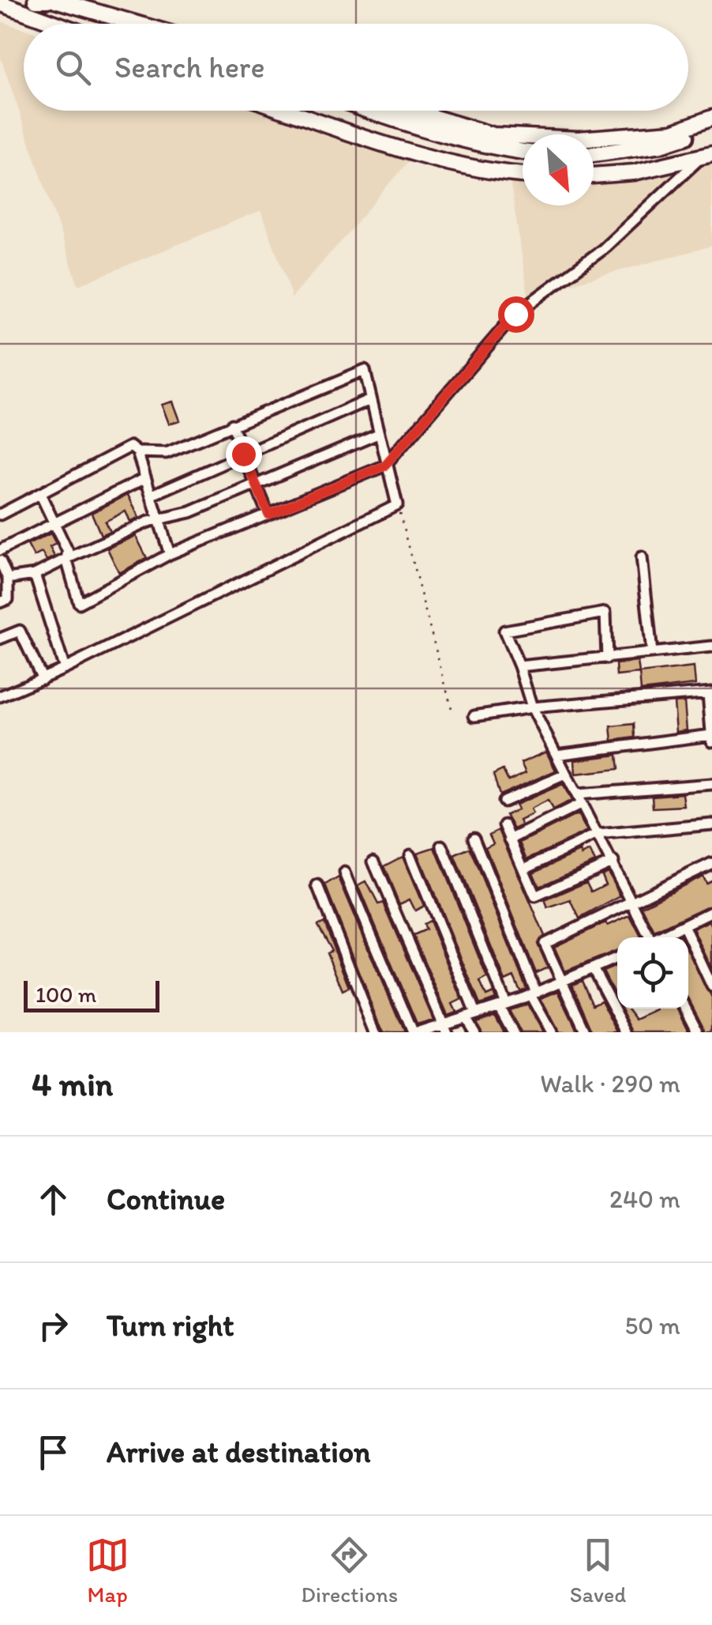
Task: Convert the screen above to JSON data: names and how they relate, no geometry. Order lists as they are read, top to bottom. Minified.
{"scale_bar":"100 m","north":"bottom right","page":{"search":"Search here","scale":"100 m","heading":["4 min","Walk · 290 m"],"list":[["Continue","240 m"],["Turn right","50 m"],"Arrive at destination"],"nav":["Map","Directions","Saved"]}}
